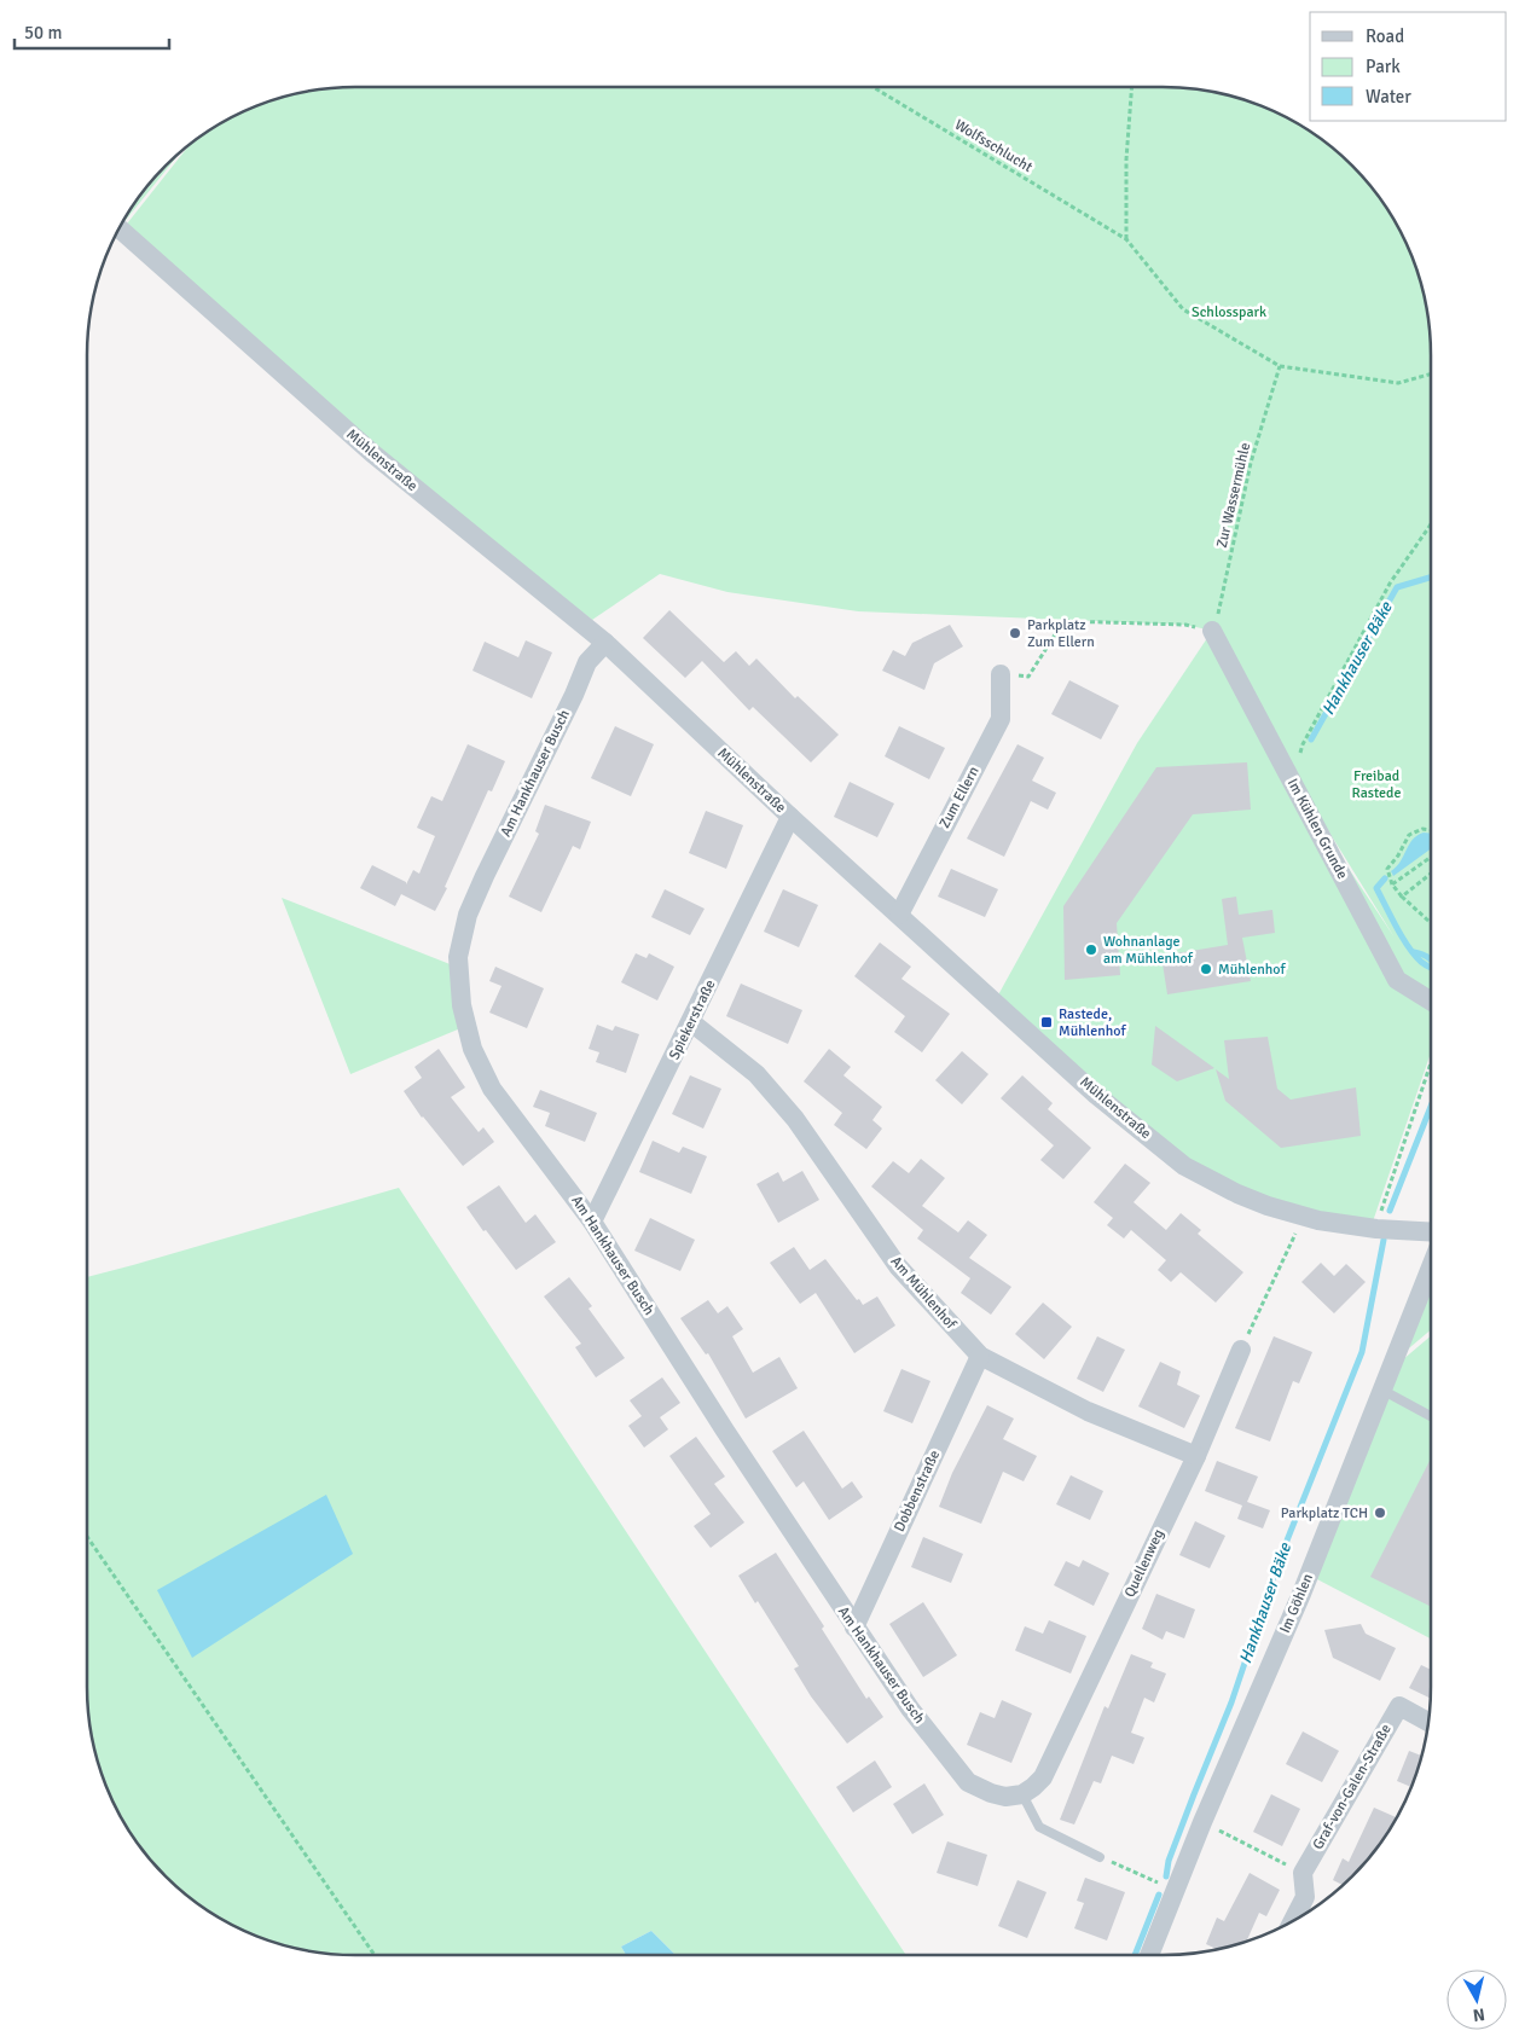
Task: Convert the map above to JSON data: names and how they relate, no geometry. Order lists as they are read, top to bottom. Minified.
{"streets":{"street":["Mühlenstraße","Am Hankhauser Busch","Zum Ellern","Im Kühlen Grunde","Spiekerstraße","Am Mühlenhof","Dobbenstraße","Quellenweg","Im Göhlen","Graf-von-Galen-Straße"],"path":["Wolfsschlucht","Zur Wassermühle"]},"crossings":[["Wolfsschlucht","Zur Wassermühle"],["Mühlenstraße","Am Hankhauser Busch"],["Mühlenstraße","Zum Ellern"],["Mühlenstraße","Spiekerstraße"],["Zur Wassermühle","Im Kühlen Grunde"],["Am Hankhauser Busch","Spiekerstraße"],["Am Hankhauser Busch","Dobbenstraße"],["Am Hankhauser Busch","Quellenweg"],["Spiekerstraße","Am Mühlenhof"],["Am Mühlenhof","Dobbenstraße"],["Am Mühlenhof","Quellenweg"]],"water":["Hankhauser Bäke"],"parks":["Schlosspark","Freibad Rastede"],"places":{"other":["Parkplatz Zum Ellern","Wohnanlage am Mühlenhof","Mühlenhof","Parkplatz TCH"],"transit":["Rastede, Mühlenhof"]},"legend":["Road","Park","Water"],"scale_bar":"50 m","north":"bottom"}
